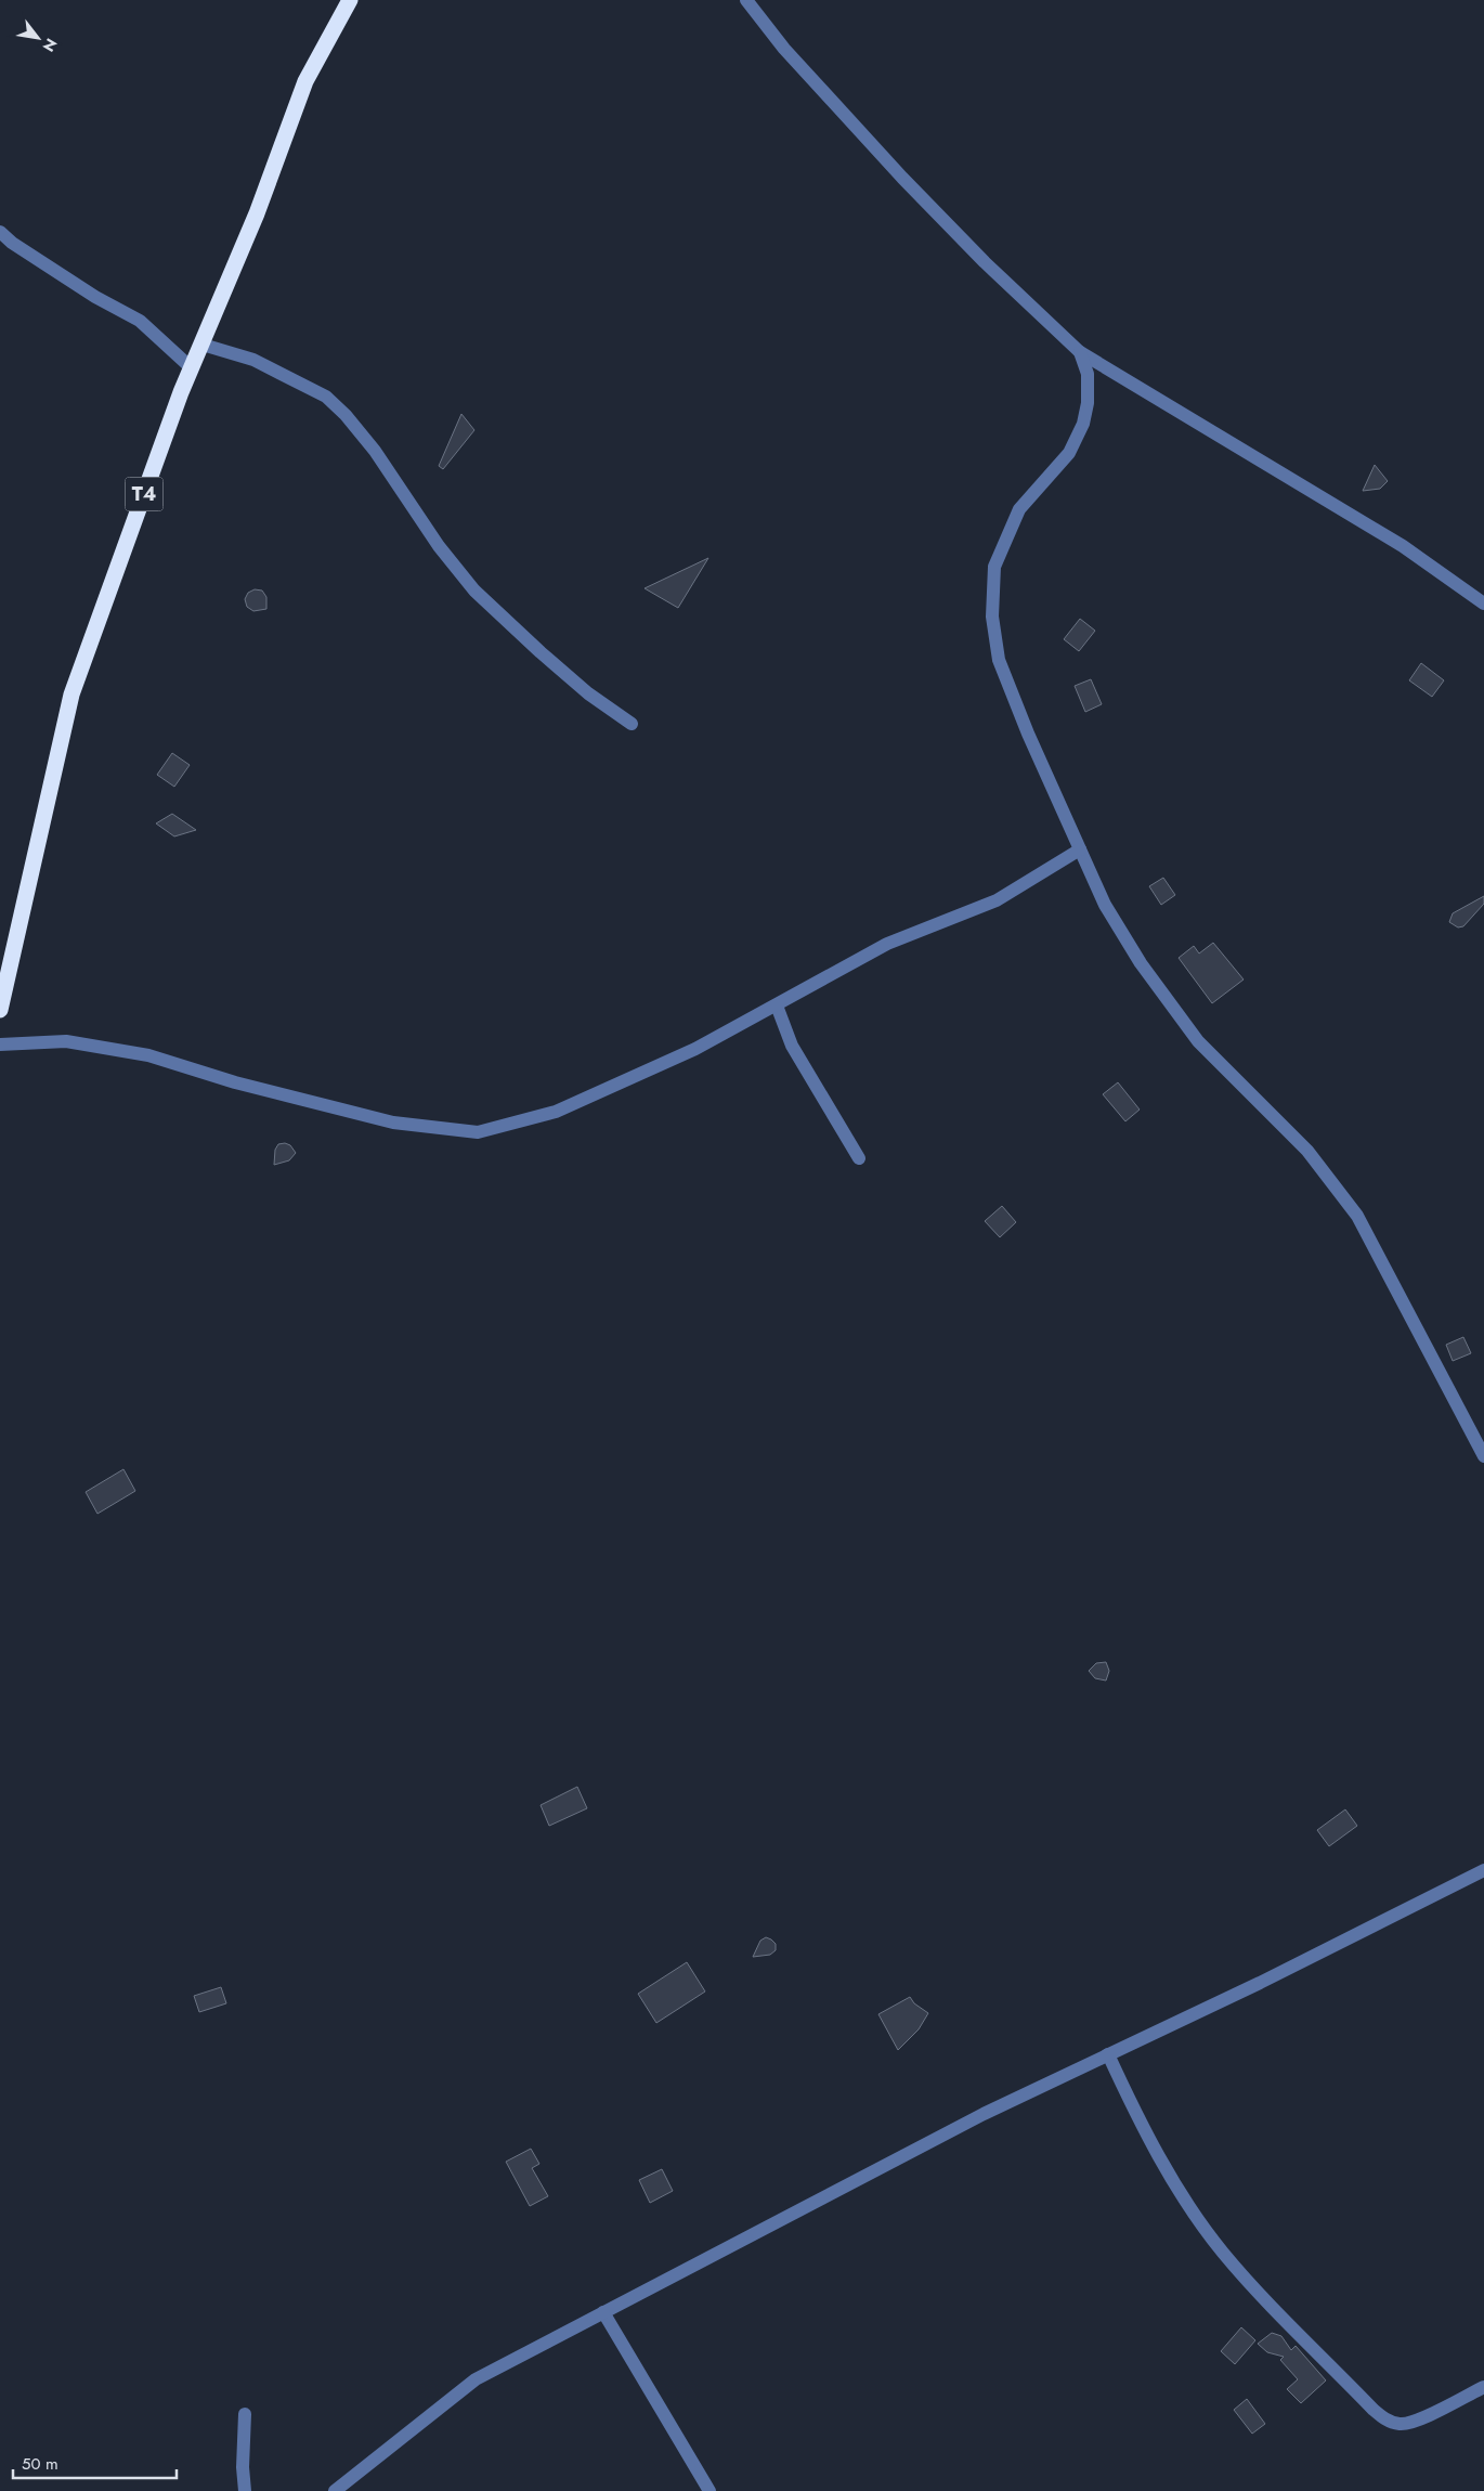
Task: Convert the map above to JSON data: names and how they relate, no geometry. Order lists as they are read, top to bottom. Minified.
{"streets":{"highway":["T4"]},"scale_bar":"50 m","north":"bottom right"}
